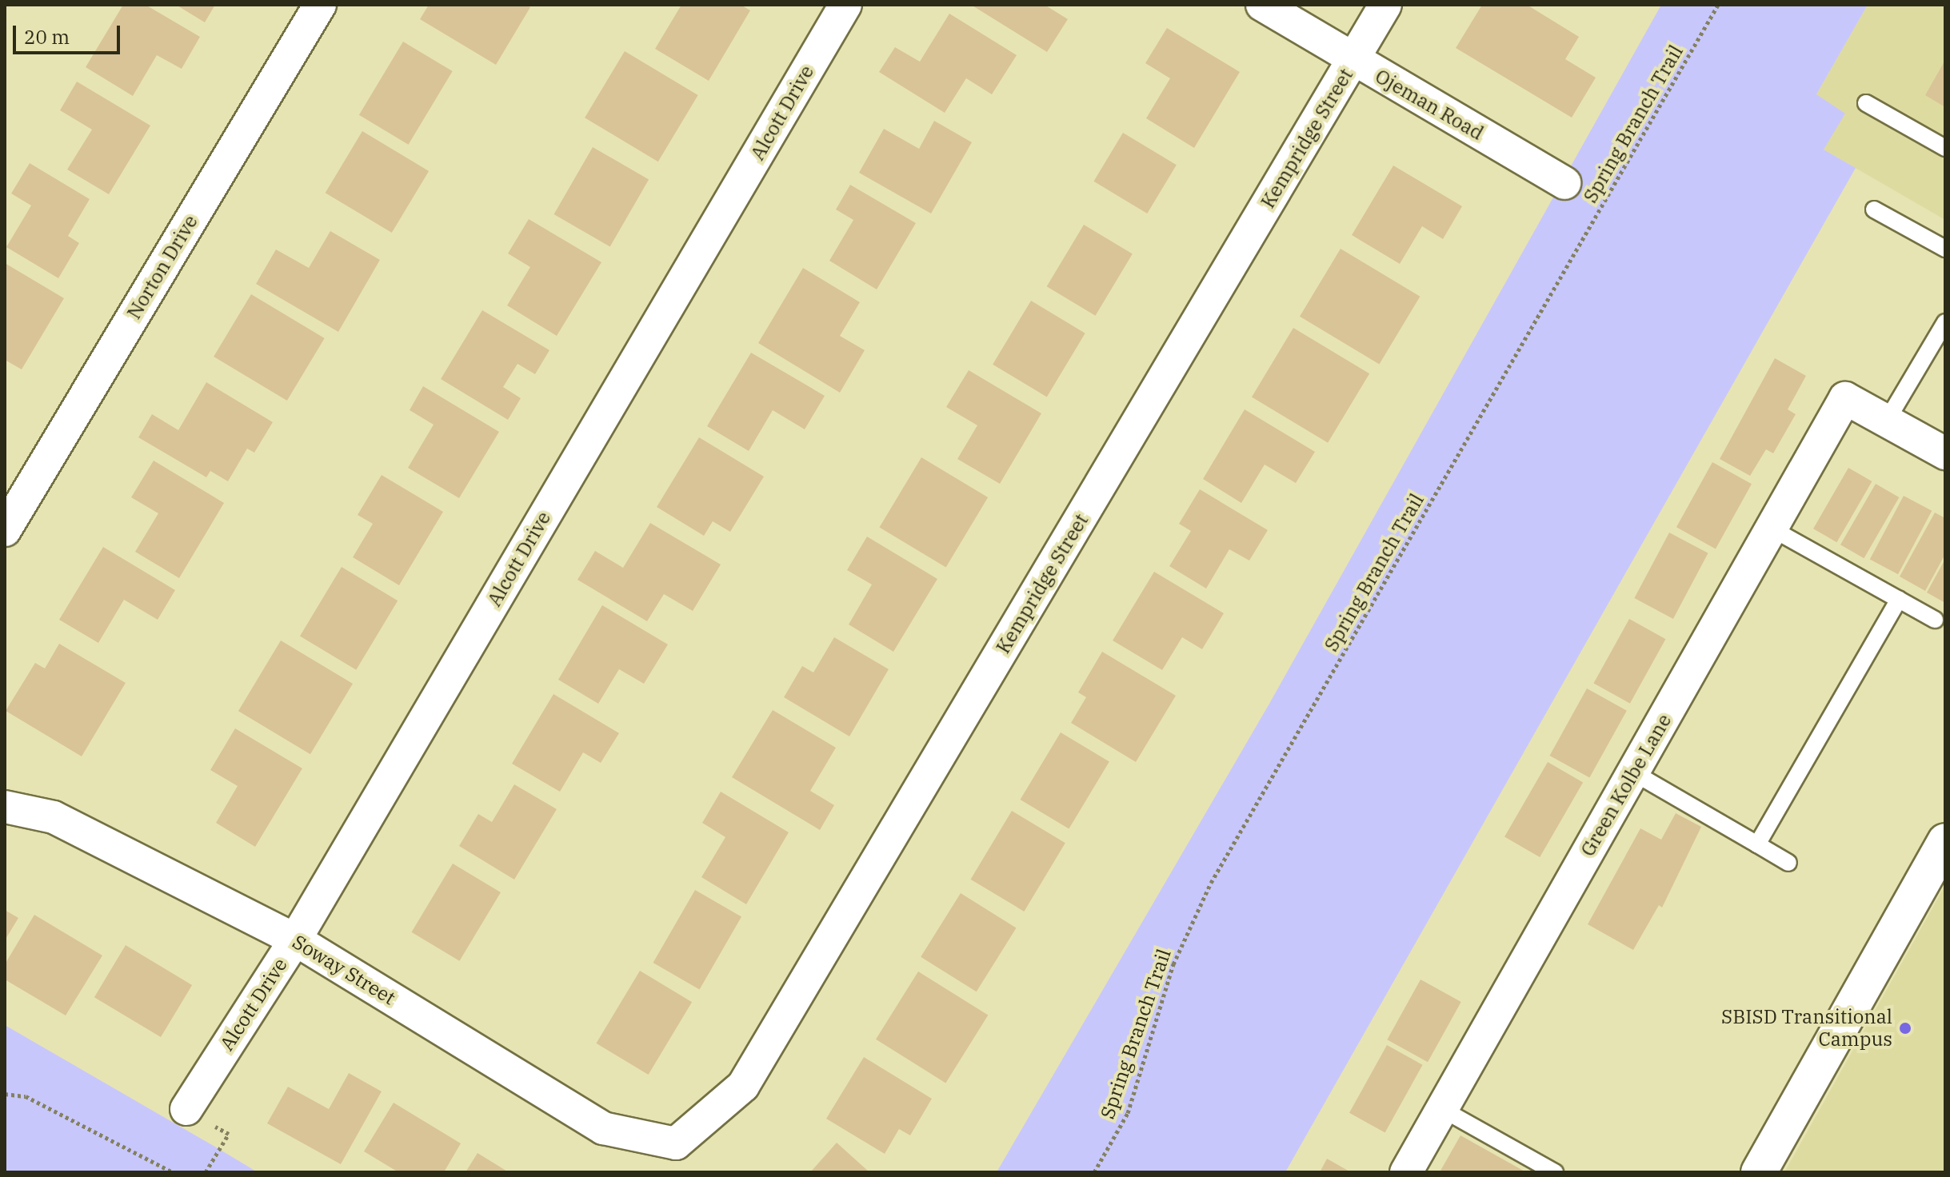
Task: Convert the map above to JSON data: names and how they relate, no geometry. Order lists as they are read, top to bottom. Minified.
{"streets":{"street":["Ojeman Road","Alcott Drive","Kempridge Street","Norton Drive","Green Kolbe Lane","Soway Street"],"path":["Spring Branch Trail"]},"crossings":[["Ojeman Road","Kempridge Street"],["Alcott Drive","Soway Street"],["Kempridge Street","Soway Street"]],"places":["SBISD Transitional Campus"],"scale_bar":"20 m"}
